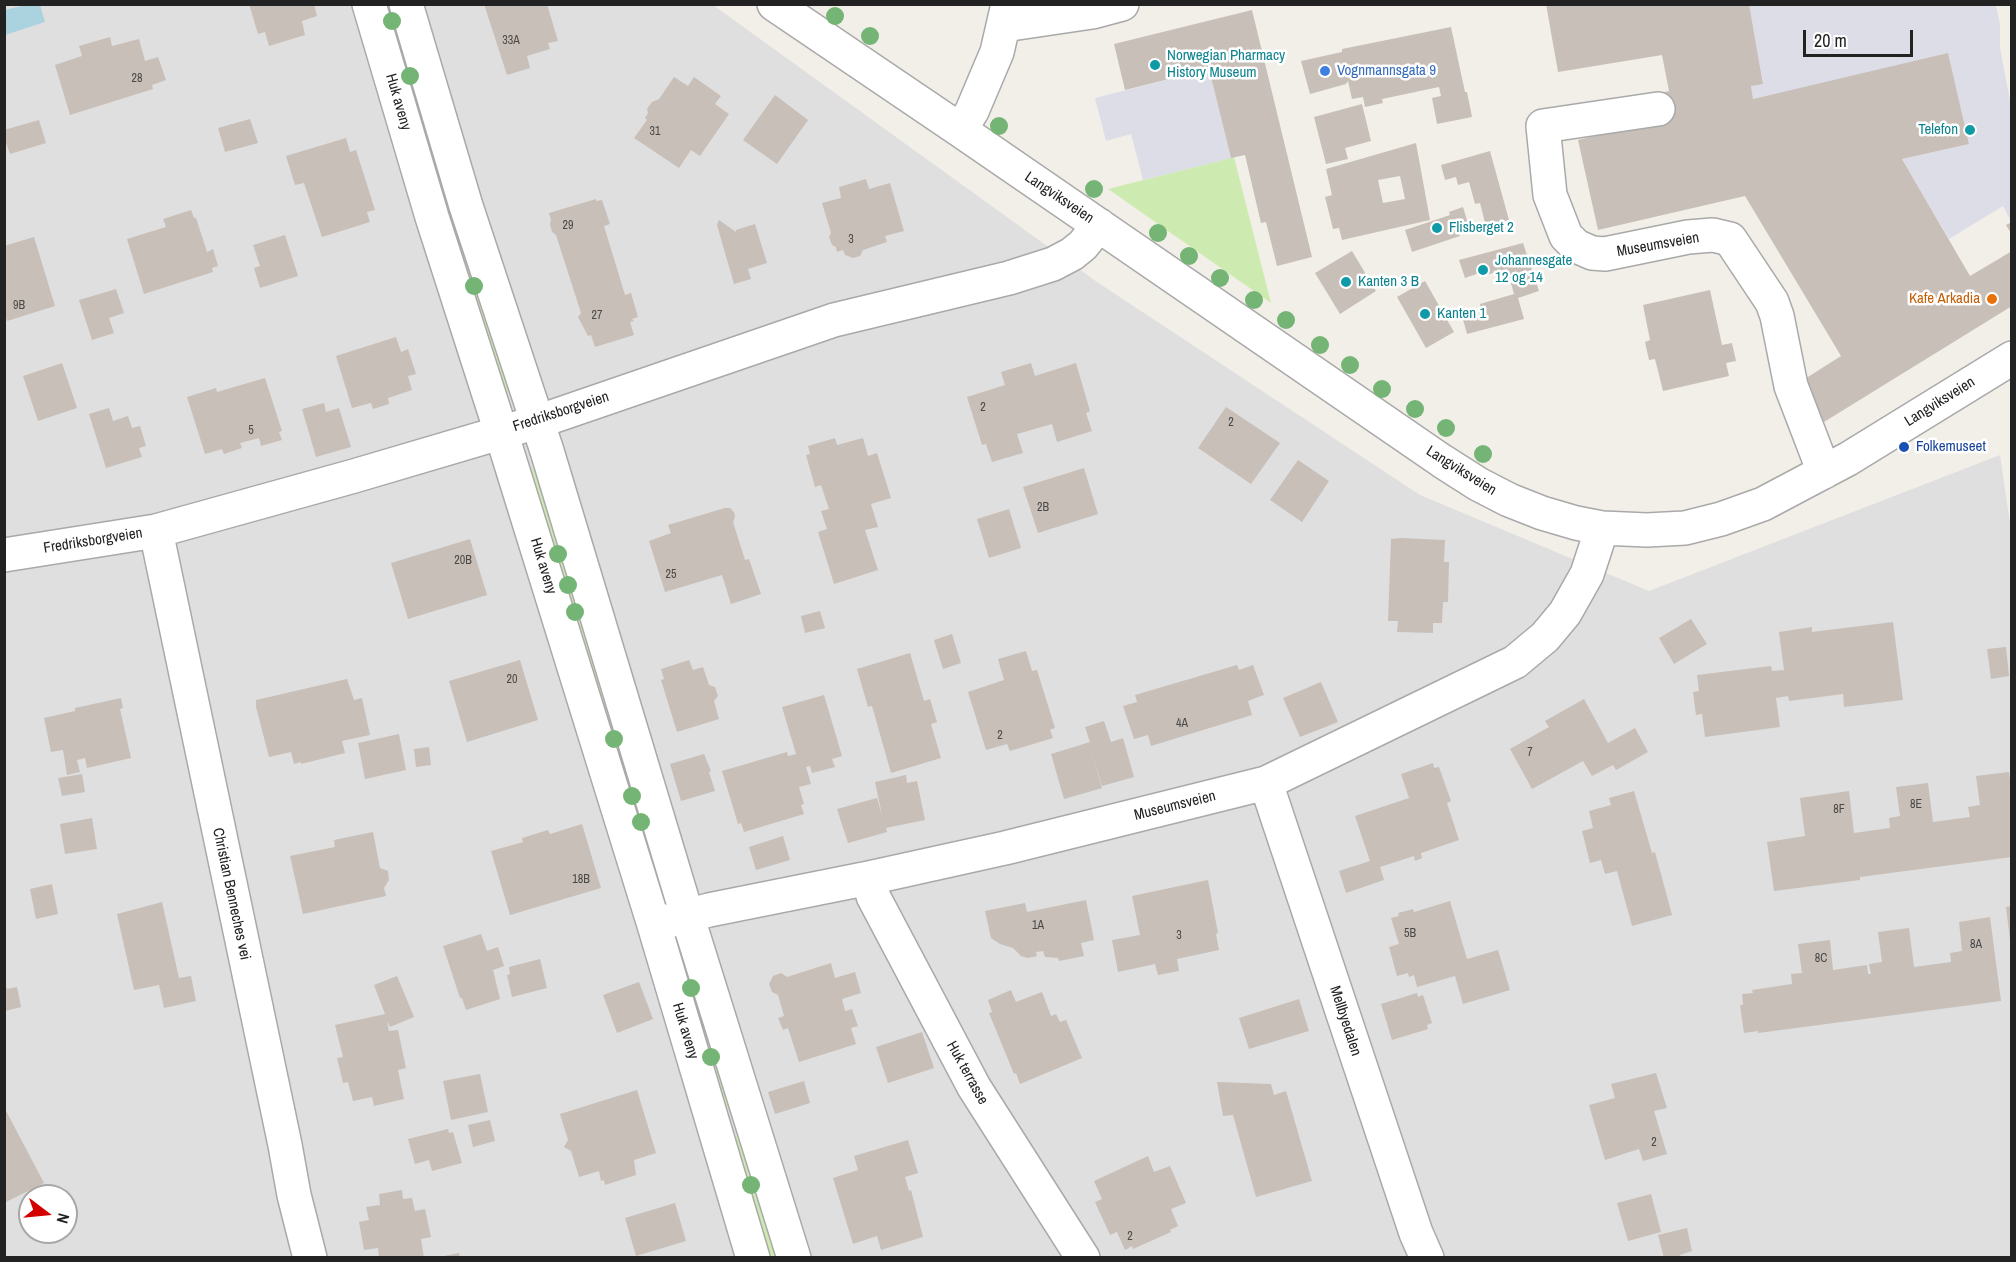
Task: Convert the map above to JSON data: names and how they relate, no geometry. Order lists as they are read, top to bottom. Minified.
{"streets":{"street":["Huk aveny","Langviksveien","Museumsveien","Fredriksborgveien","Christian Benneches vei","Mellbyedalen","Huk terrasse"]},"crossings":[["Huk aveny","Museumsveien"],["Huk aveny","Fredriksborgveien"],["Langviksveien","Museumsveien"],["Langviksveien","Fredriksborgveien"],["Museumsveien","Mellbyedalen"],["Museumsveien","Huk terrasse"],["Fredriksborgveien","Christian Benneches vei"]],"places":["Norwegian Pharmacy History Museum","Vognmannsgata 9","Telefon","Flisberget 2","Johannesgate 12 og 14","Kanten 3 B","Kafe Arkadia","Kanten 1","Folkemuseet"],"house_numbers":["33A","28","31","29","3","9B","27","2","2","5","2B","20B","25","20","4A","2","7","8E","8F","18B","1A","5B","3","8A","8C","2","2"],"scale_bar":"20 m","north":"right"}
